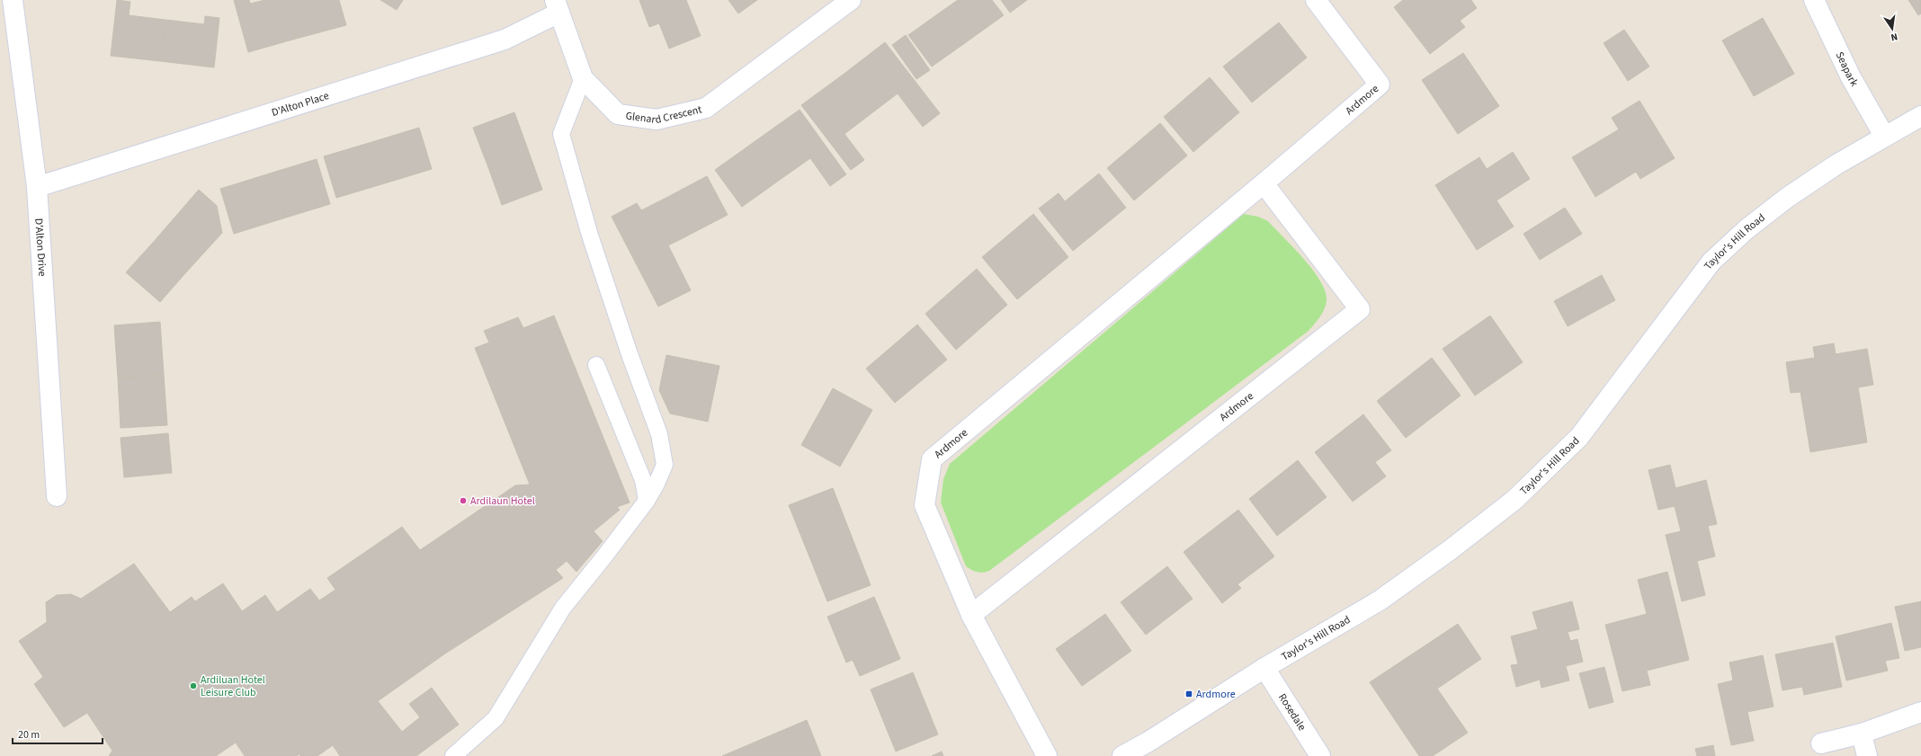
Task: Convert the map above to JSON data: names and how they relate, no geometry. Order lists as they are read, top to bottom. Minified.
{"streets":{"street":["Seapark","Ardmore","D'Alton Place","Glenard Crescent","Taylor's Hill Road","D'Alton Drive","Rosedale"]},"crossings":[["Seapark","Taylor's Hill Road"],["D'Alton Place","Glenard Crescent"],["D'Alton Place","D'Alton Drive"],["Taylor's Hill Road","Rosedale"]],"places":{"other":["Ardilaun Hotel","Ardiluan Hotel Leisure Club"],"transit":["Ardmore"]},"scale_bar":"20 m","north":"bottom"}
